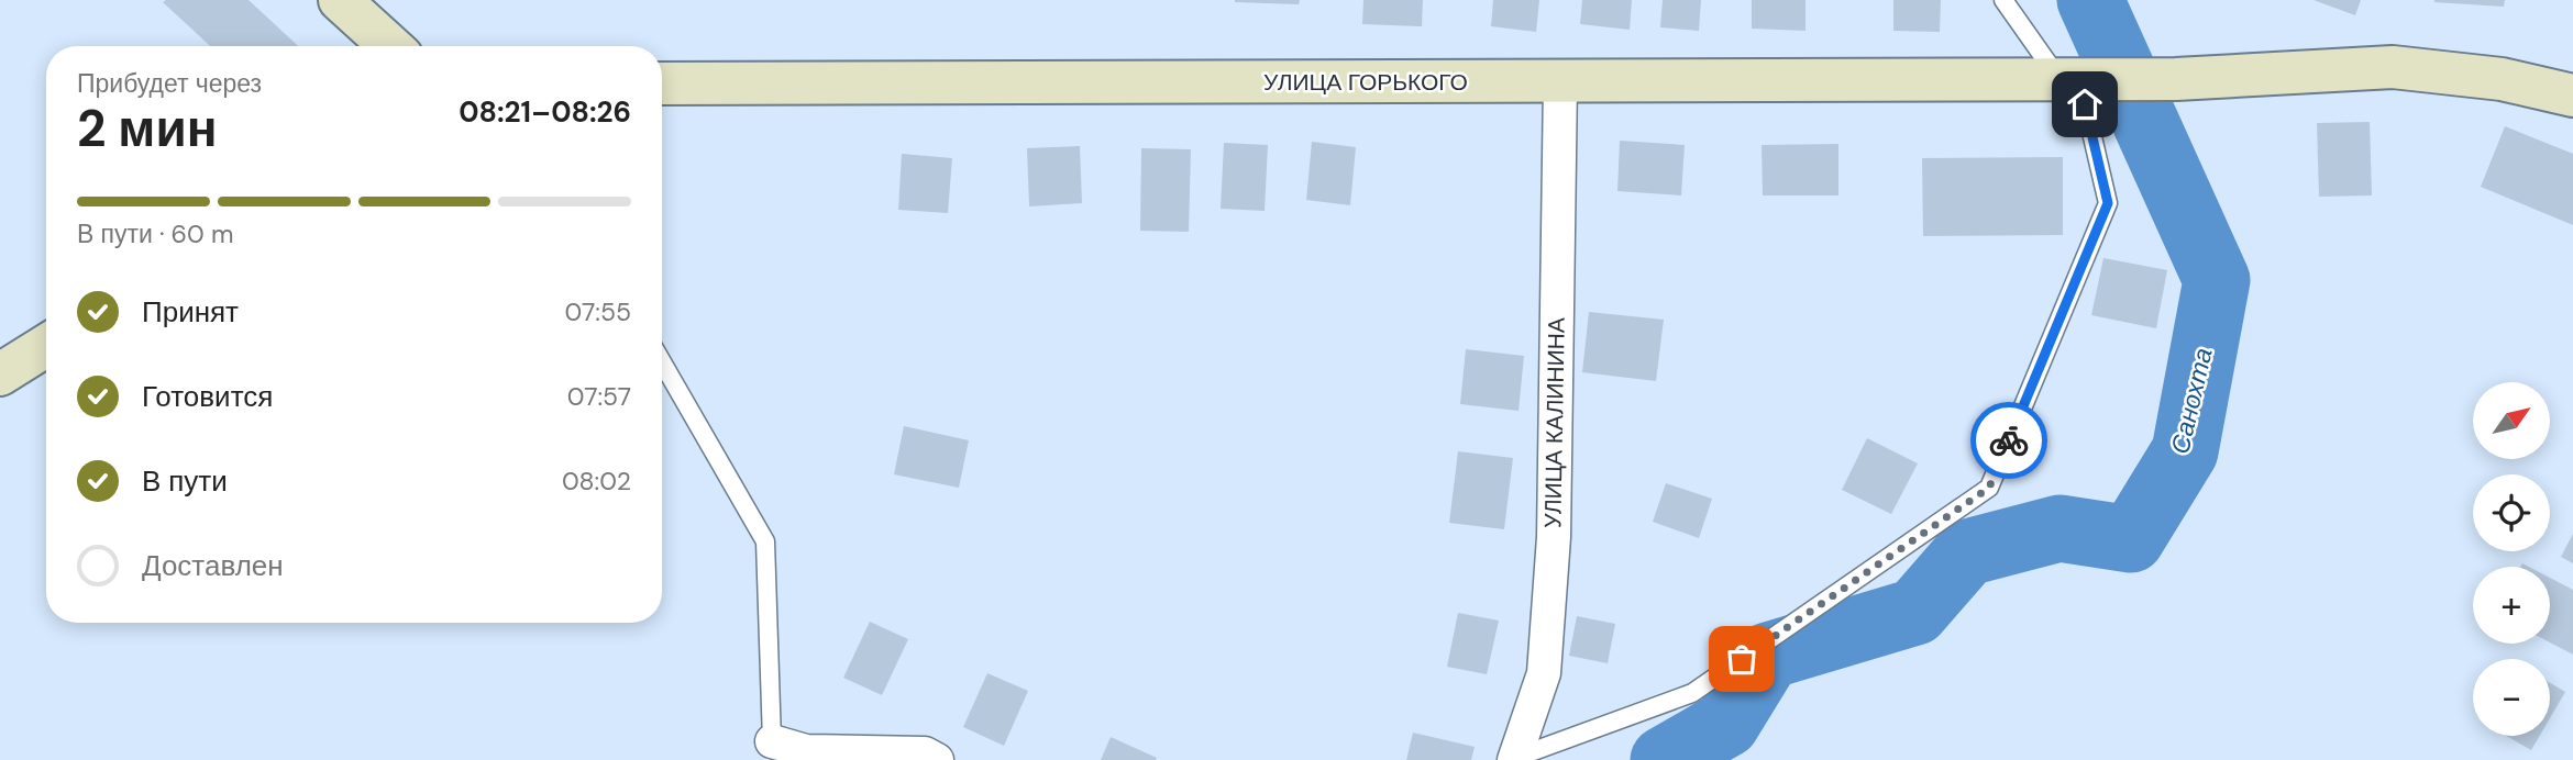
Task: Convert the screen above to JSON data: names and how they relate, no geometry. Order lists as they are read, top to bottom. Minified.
{"streets":{"street":["УЛИЦА ГОРЬКОГО","УЛИЦА КАЛИНИНА"]},"crossings":[["УЛИЦА ГОРЬКОГО","УЛИЦА КАЛИНИНА"]],"water":["Санохта"],"north":"top right","page":{"heading":["2 мин","Прибудет через","08:21–08:26"],"bar":"В пути · 60 m","list":[["Принят","07:55"],["Готовится","07:57"],["В пути","08:02"],"Доставлен"],"map_buttons":["+","−"]}}
